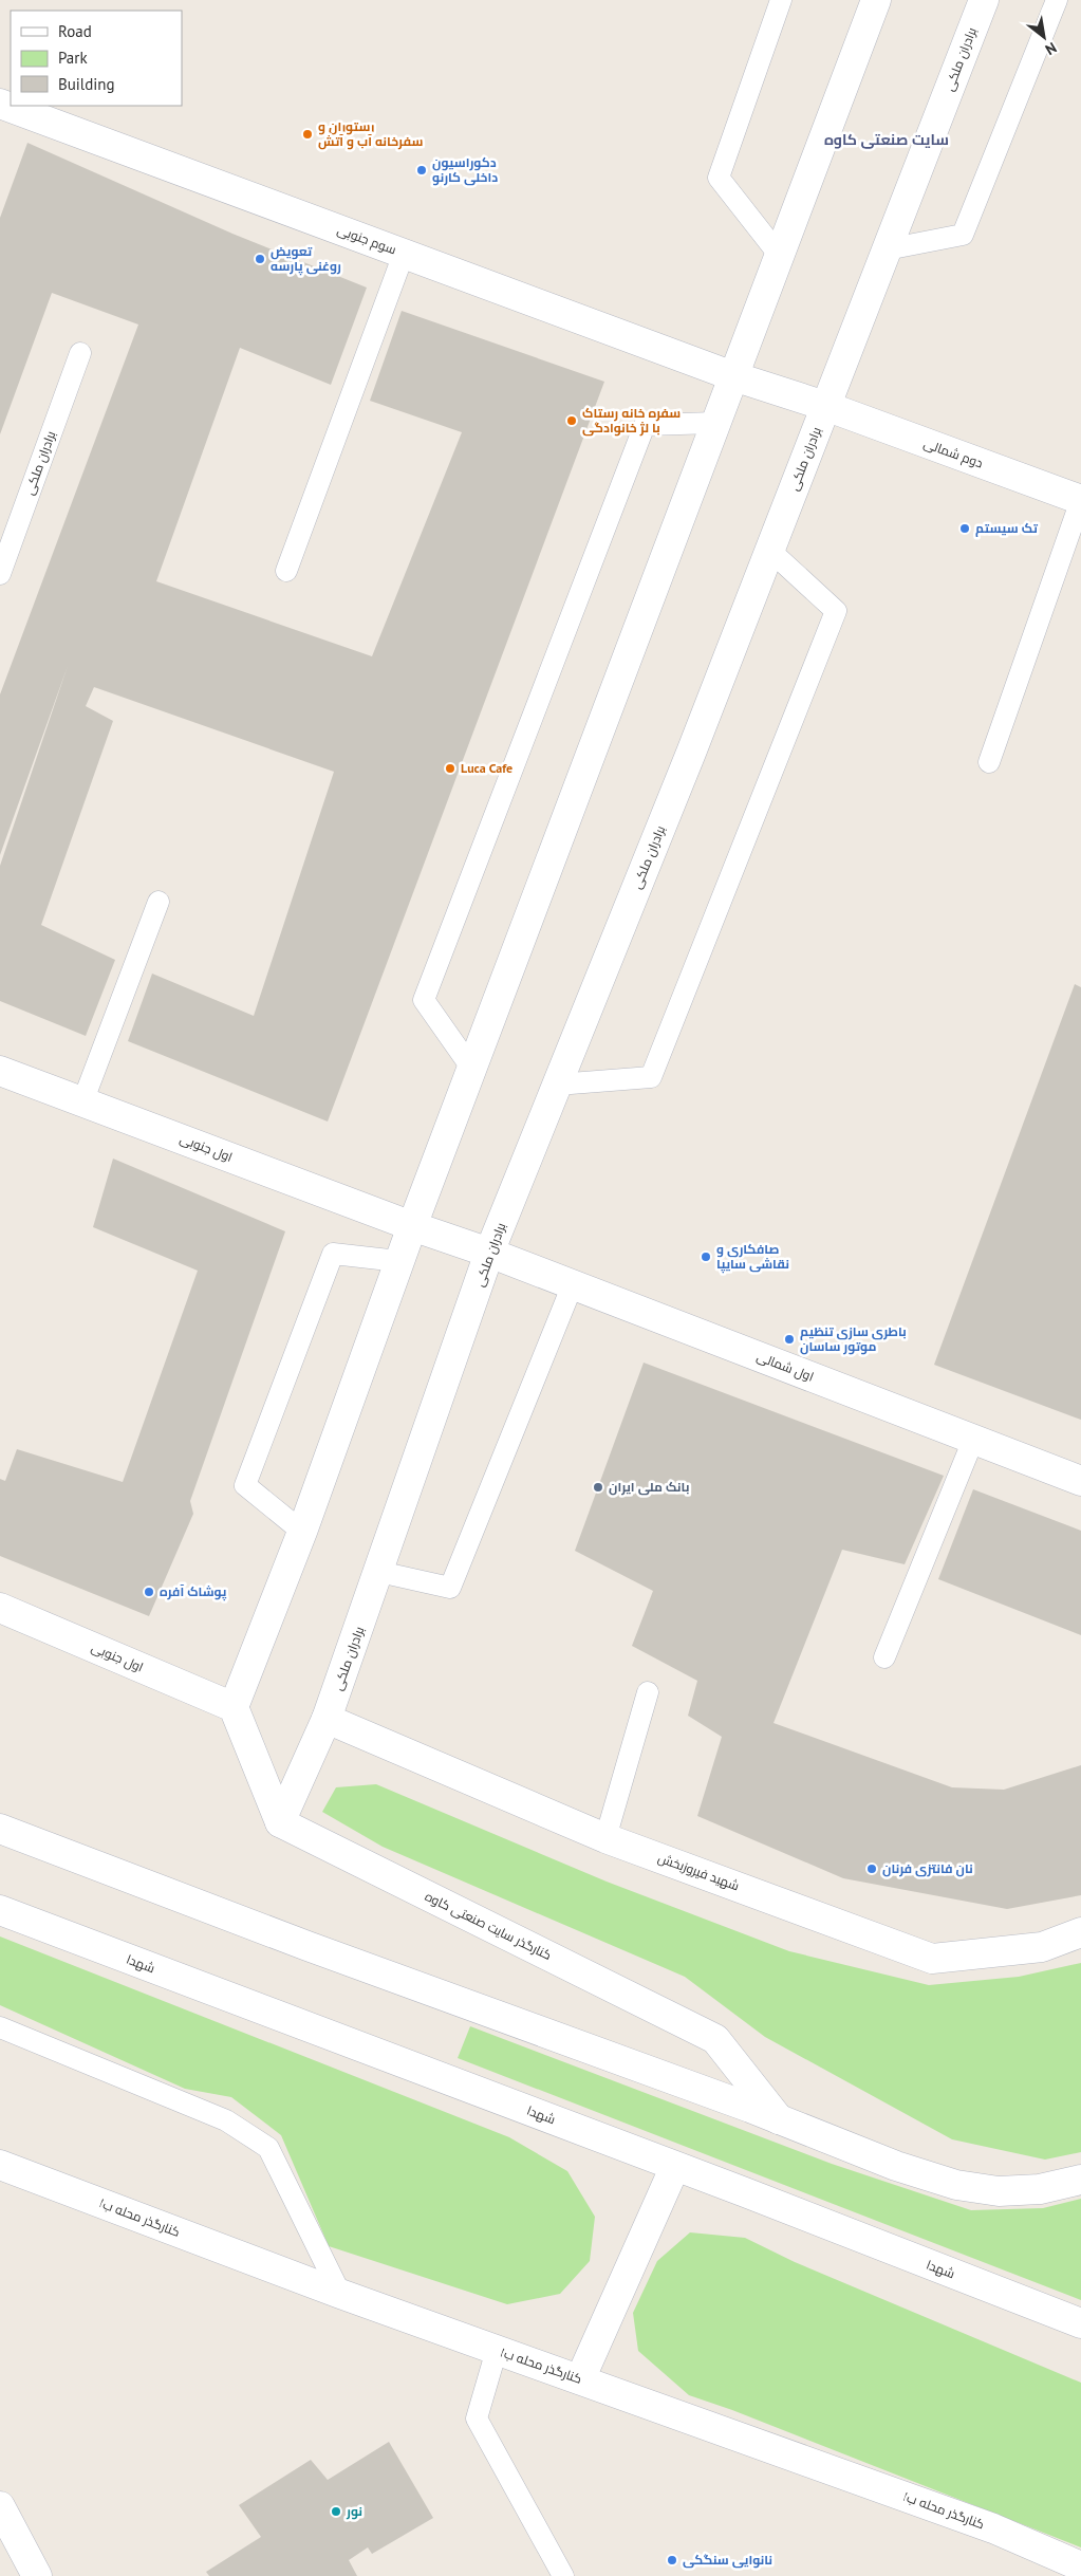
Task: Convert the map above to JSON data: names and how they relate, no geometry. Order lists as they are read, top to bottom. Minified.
{"streets":{"main road":["برادران ملکی","سوم جنوبی","دوم شمالی","اول جنوبی","اول شمالی","شهید فیروزبخش","کنارگذر سایت صنعتی کاوه","شهدا","کنارگذر محله ب۱"]},"crossings":[["برادران ملکی","سوم جنوبی"],["برادران ملکی","دوم شمالی"],["برادران ملکی","اول جنوبی"],["برادران ملکی","اول شمالی"],["برادران ملکی","شهید فیروزبخش"],["برادران ملکی","کنارگذر سایت صنعتی کاوه"],["سوم جنوبی","دوم شمالی"],["اول جنوبی","اول شمالی"]],"districts":["سایت صنعتی کاوه"],"places":["رستوران و سفرخانه آب و آتش","دکوراسیون داخلی کارنو","تعویض روغنی پارسه","سفره خانه رستاک با لژ خانوادگی","تک سیستم","Luca Cafe","صافکاری و نقاشی سایپا","باطری سازی تنظیم موتور ساسان","بانک ملی ایران","پوشاک آفره","نان فانتزی فرنان","نور","نانوایی سنگکی"],"legend":["Road","Park","Building"],"north":"bottom right"}
